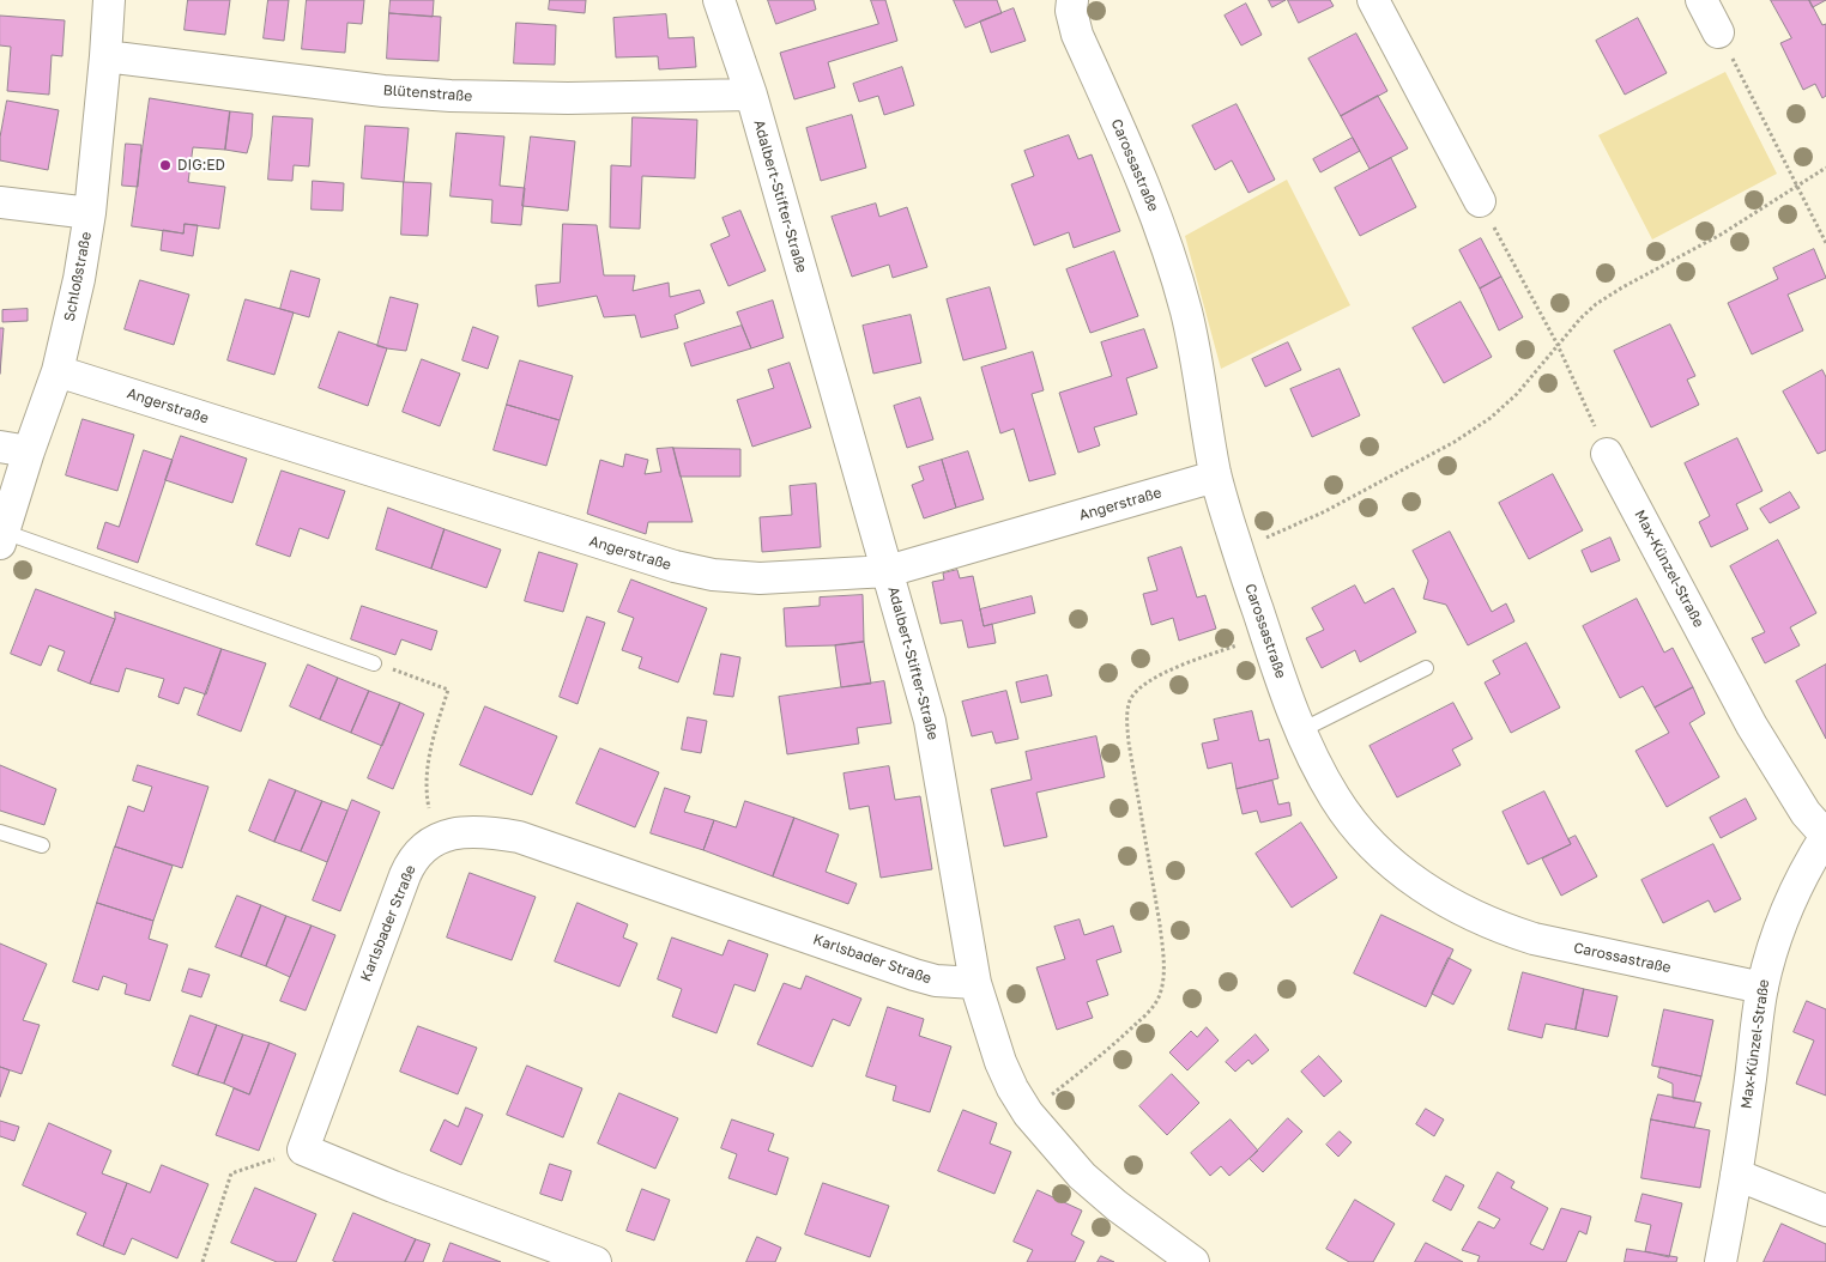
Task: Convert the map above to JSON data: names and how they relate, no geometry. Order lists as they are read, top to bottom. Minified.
{"streets":{"street":["Blütenstraße","Carossastraße","Adalbert-Stifter-Straße","Schloßstraße","Angerstraße","Max-Künzel-Straße","Karlsbader Straße"]},"crossings":[["Blütenstraße","Adalbert-Stifter-Straße"],["Blütenstraße","Schloßstraße"],["Carossastraße","Angerstraße"],["Carossastraße","Max-Künzel-Straße"],["Adalbert-Stifter-Straße","Angerstraße"],["Adalbert-Stifter-Straße","Karlsbader Straße"],["Schloßstraße","Angerstraße"]],"places":["DIG:ED"]}
